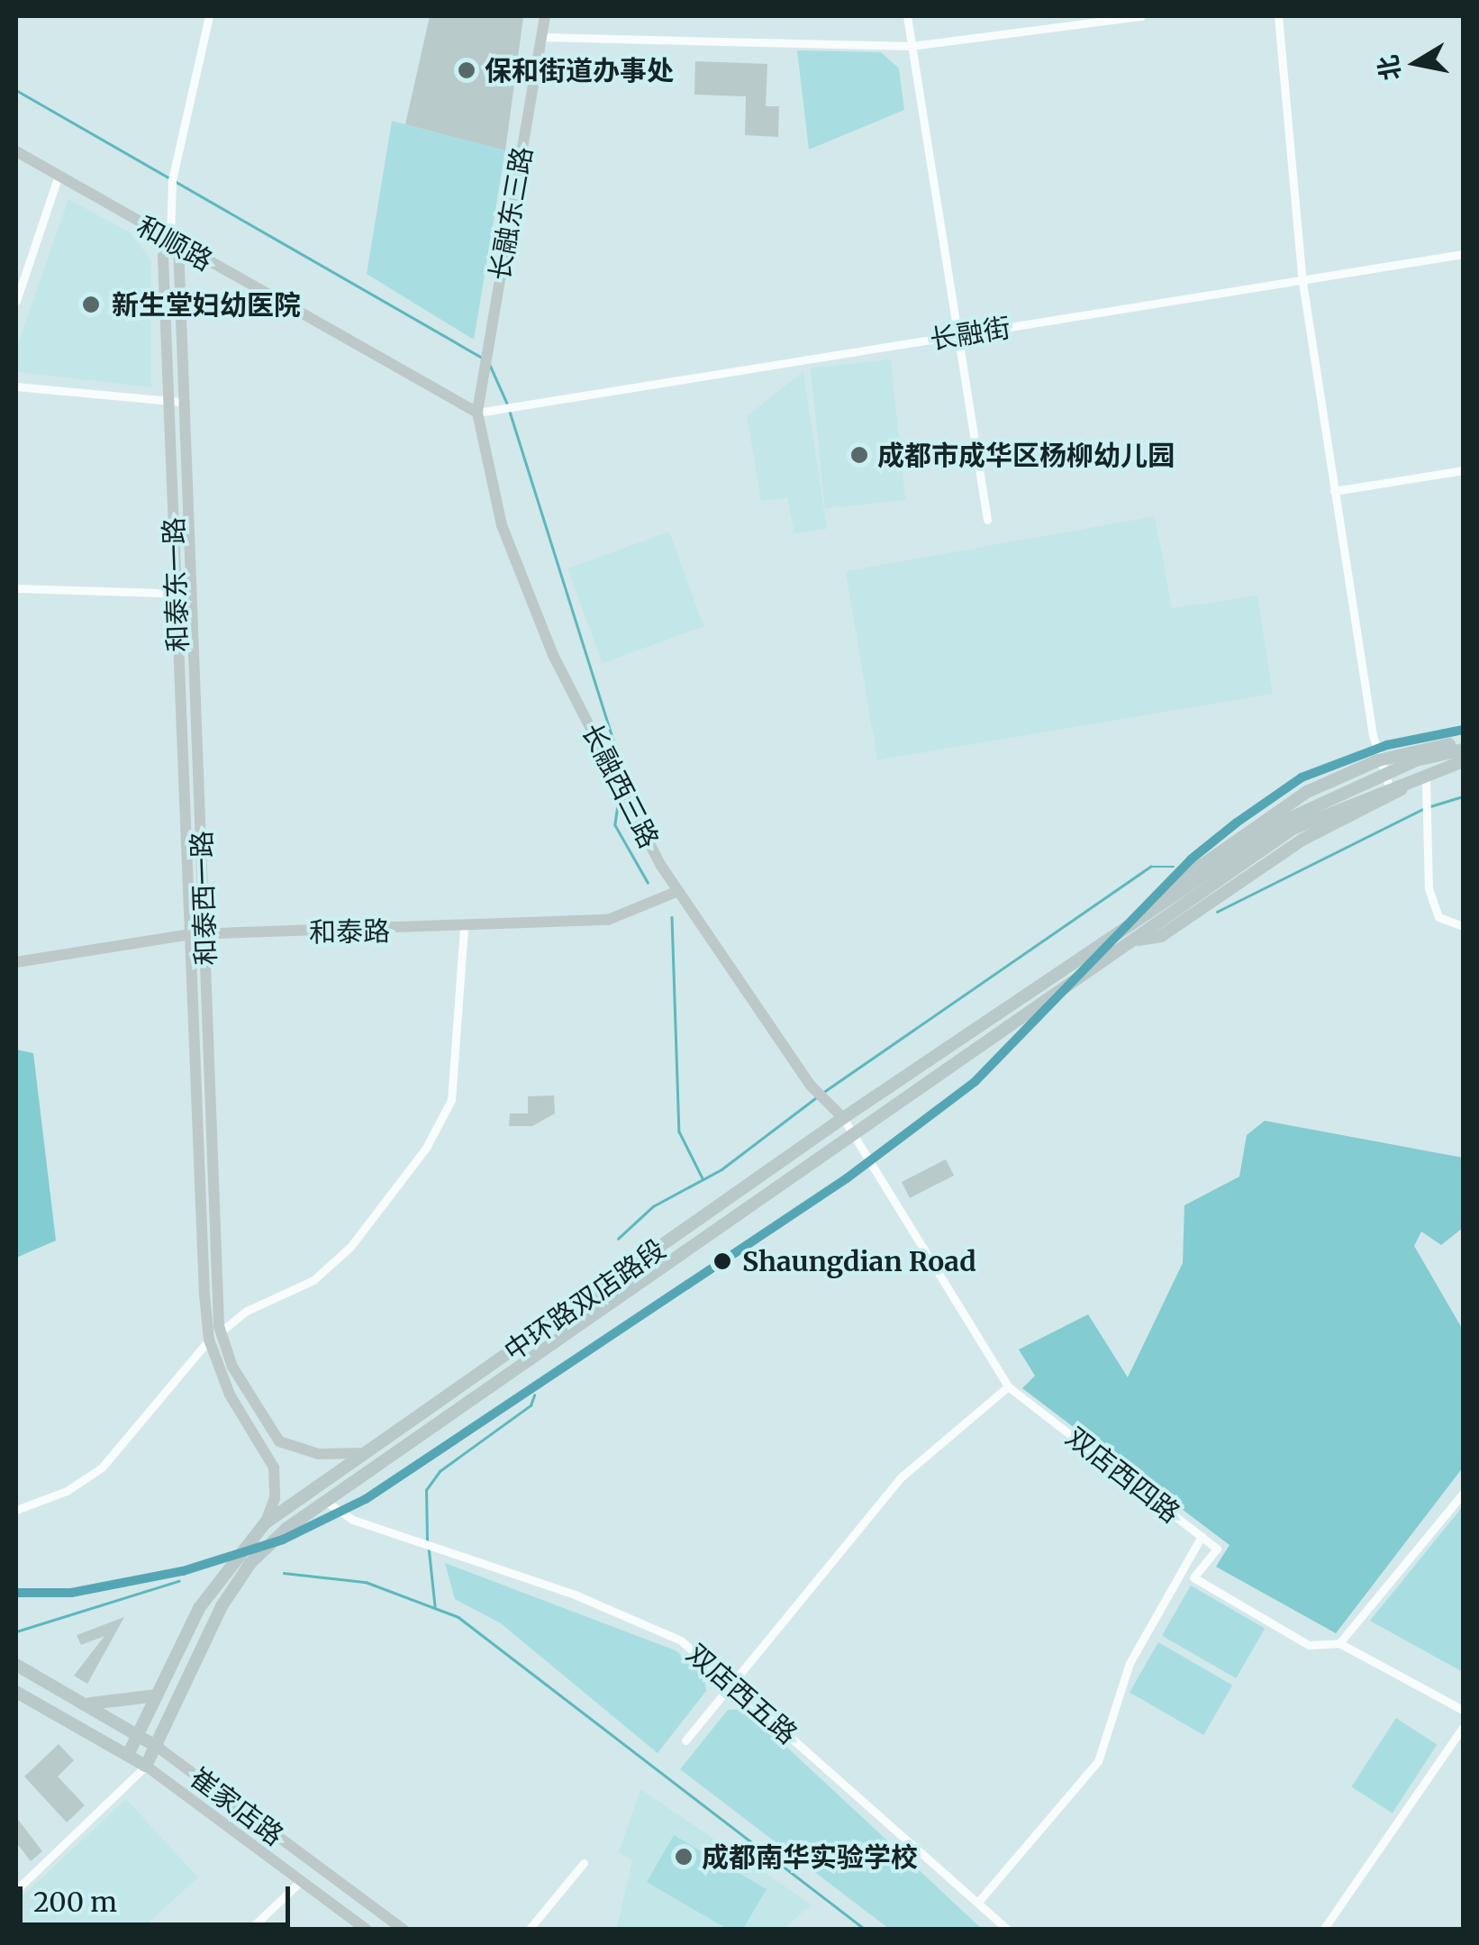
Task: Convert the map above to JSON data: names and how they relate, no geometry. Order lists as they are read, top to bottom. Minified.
{"streets":{"main road":["中环路双店路段"],"street":["长融东三路","和顺路","长融街","和泰东一路","长融西三路","和泰西一路","和泰路","双店西四路","双店西五路","崔家店路"]},"crossings":[["长融东三路","和顺路"],["长融东三路","长融街"],["长融东三路","长融西三路"],["和顺路","长融街"],["和顺路","和泰东一路"],["和顺路","长融西三路"],["和顺路","和泰西一路"],["长融街","长融西三路"],["和泰东一路","和泰西一路"],["和泰东一路","和泰路"],["长融西三路","和泰路"],["长融西三路","中环路双店路段"],["长融西三路","双店西四路"],["和泰西一路","和泰路"],["和泰西一路","中环路双店路段"],["中环路双店路段","双店西四路"],["中环路双店路段","双店西五路"],["中环路双店路段","崔家店路"]],"places":["保和街道办事处","新生堂妇幼医院","成都市成华区杨柳幼儿园","Shaungdian Road","成都南华实验学校"],"scale_bar":"200 m","north":"left"}
